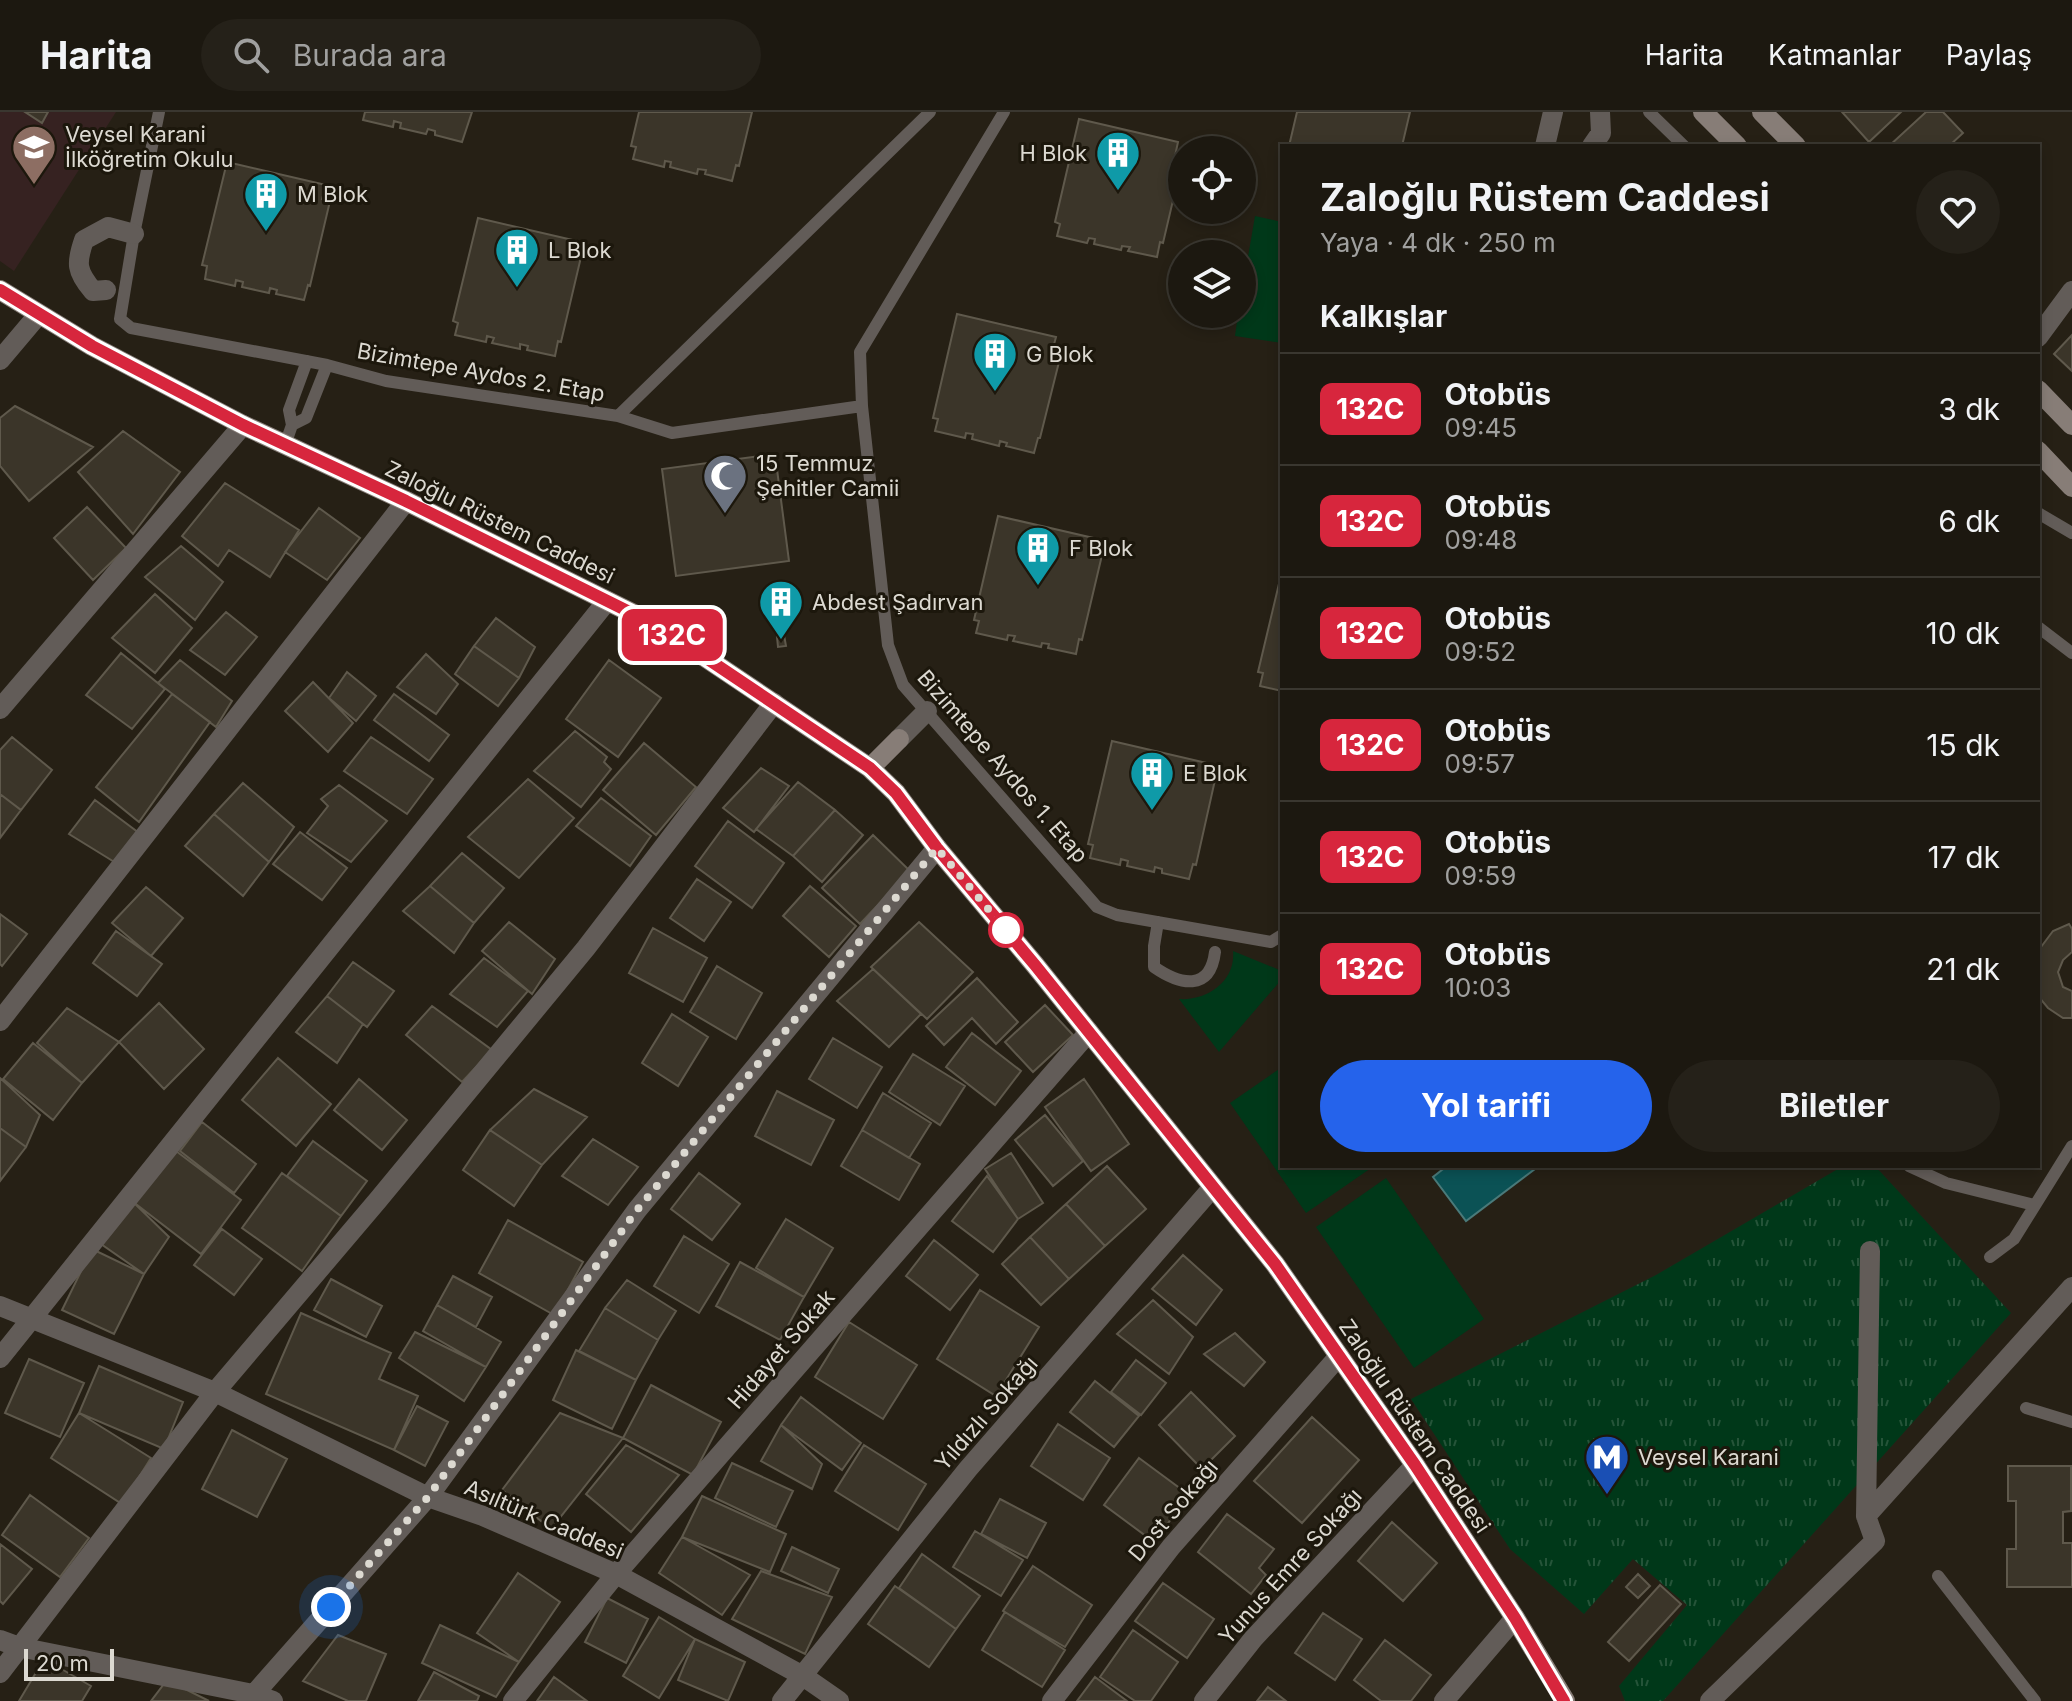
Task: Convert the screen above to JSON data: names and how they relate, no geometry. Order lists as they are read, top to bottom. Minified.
{"streets":{"street":["Zaloğlu Rüstem Caddesi","Hidayet Sokak","Yıldızlı Sokağı","Dost Sokağı","Asıltürk Caddesi","Yunus Emre Sokağı"],"lane":["Bizimtepe Aydos 2. Etap","Bizimtepe Aydos 1. Etap"]},"crossings":[["Zaloğlu Rüstem Caddesi","Hidayet Sokak"],["Zaloğlu Rüstem Caddesi","Yıldızlı Sokağı"],["Zaloğlu Rüstem Caddesi","Dost Sokağı"],["Zaloğlu Rüstem Caddesi","Yunus Emre Sokağı"],["Hidayet Sokak","Asıltürk Caddesi"],["Yıldızlı Sokağı","Asıltürk Caddesi"]],"places":{"school or university":["Veysel Karani İlköğretim Okulu"],"building":["H Blok","M Blok","L Blok","G Blok","F Blok","Abdest Şadırvan","E Blok"],"mosque":["15 Temmuz Şehitler Camii"],"metro station":["Veysel Karani"]},"lines":["bus line 132C"],"scale_bar":"20 m","page":{"header":"Harita","search":"Burada ara","nav":["Harita","Katmanlar","Paylaş"],"on_map":"132C","heading":[["Zaloğlu Rüstem Caddesi","Yaya · 4 dk · 250 m"],"Kalkışlar"],"list":[{"mark":"132C","name":"Otobüs","note":"09:45","value":"3 dk"},{"mark":"132C","name":"Otobüs","note":"09:48","value":"6 dk"},{"mark":"132C","name":"Otobüs","note":"09:52","value":"10 dk"},{"mark":"132C","name":"Otobüs","note":"09:57","value":"15 dk"},{"mark":"132C","name":"Otobüs","note":"09:59","value":"17 dk"},{"mark":"132C","name":"Otobüs","note":"10:03","value":"21 dk"}],"buttons":["Yol tarifi","Biletler"],"scale":"20 m"}}
